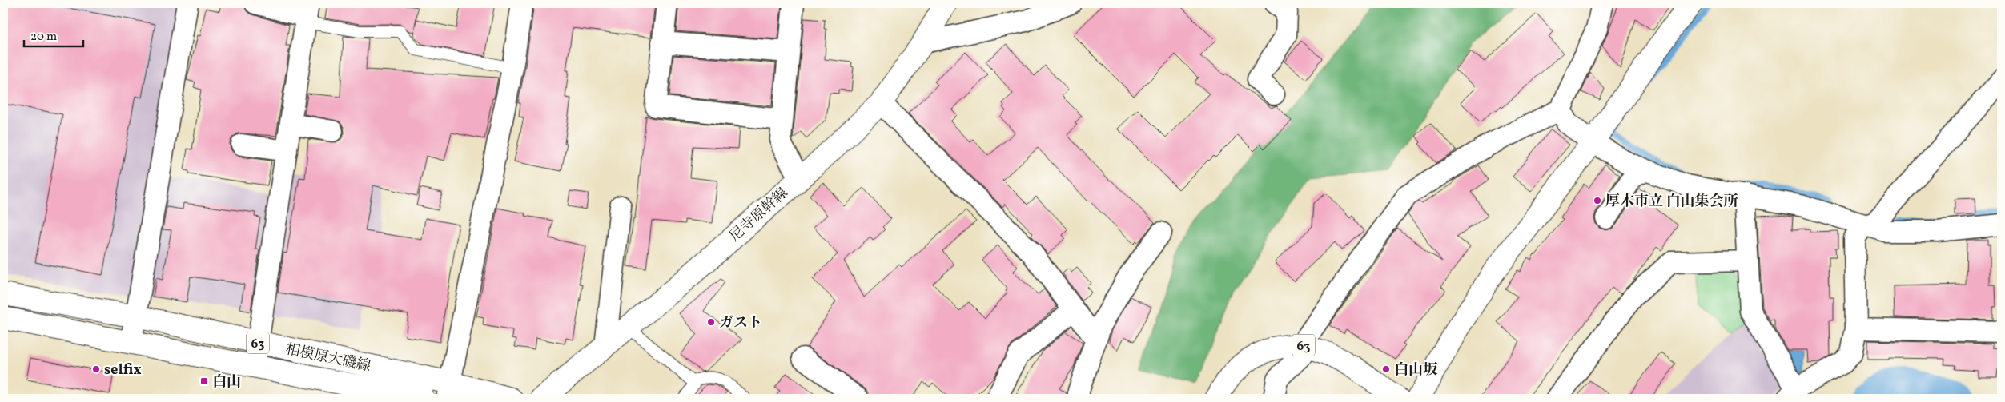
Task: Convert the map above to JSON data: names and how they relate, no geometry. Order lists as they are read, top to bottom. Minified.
{"streets":{"main road":["尼寺原幹線","63","相模原大磯線"]},"places":{"other":["厚木市立 白山集会所","ガスト","selfix","白山坂"],"transit":["白山"]},"scale_bar":"20 m"}
